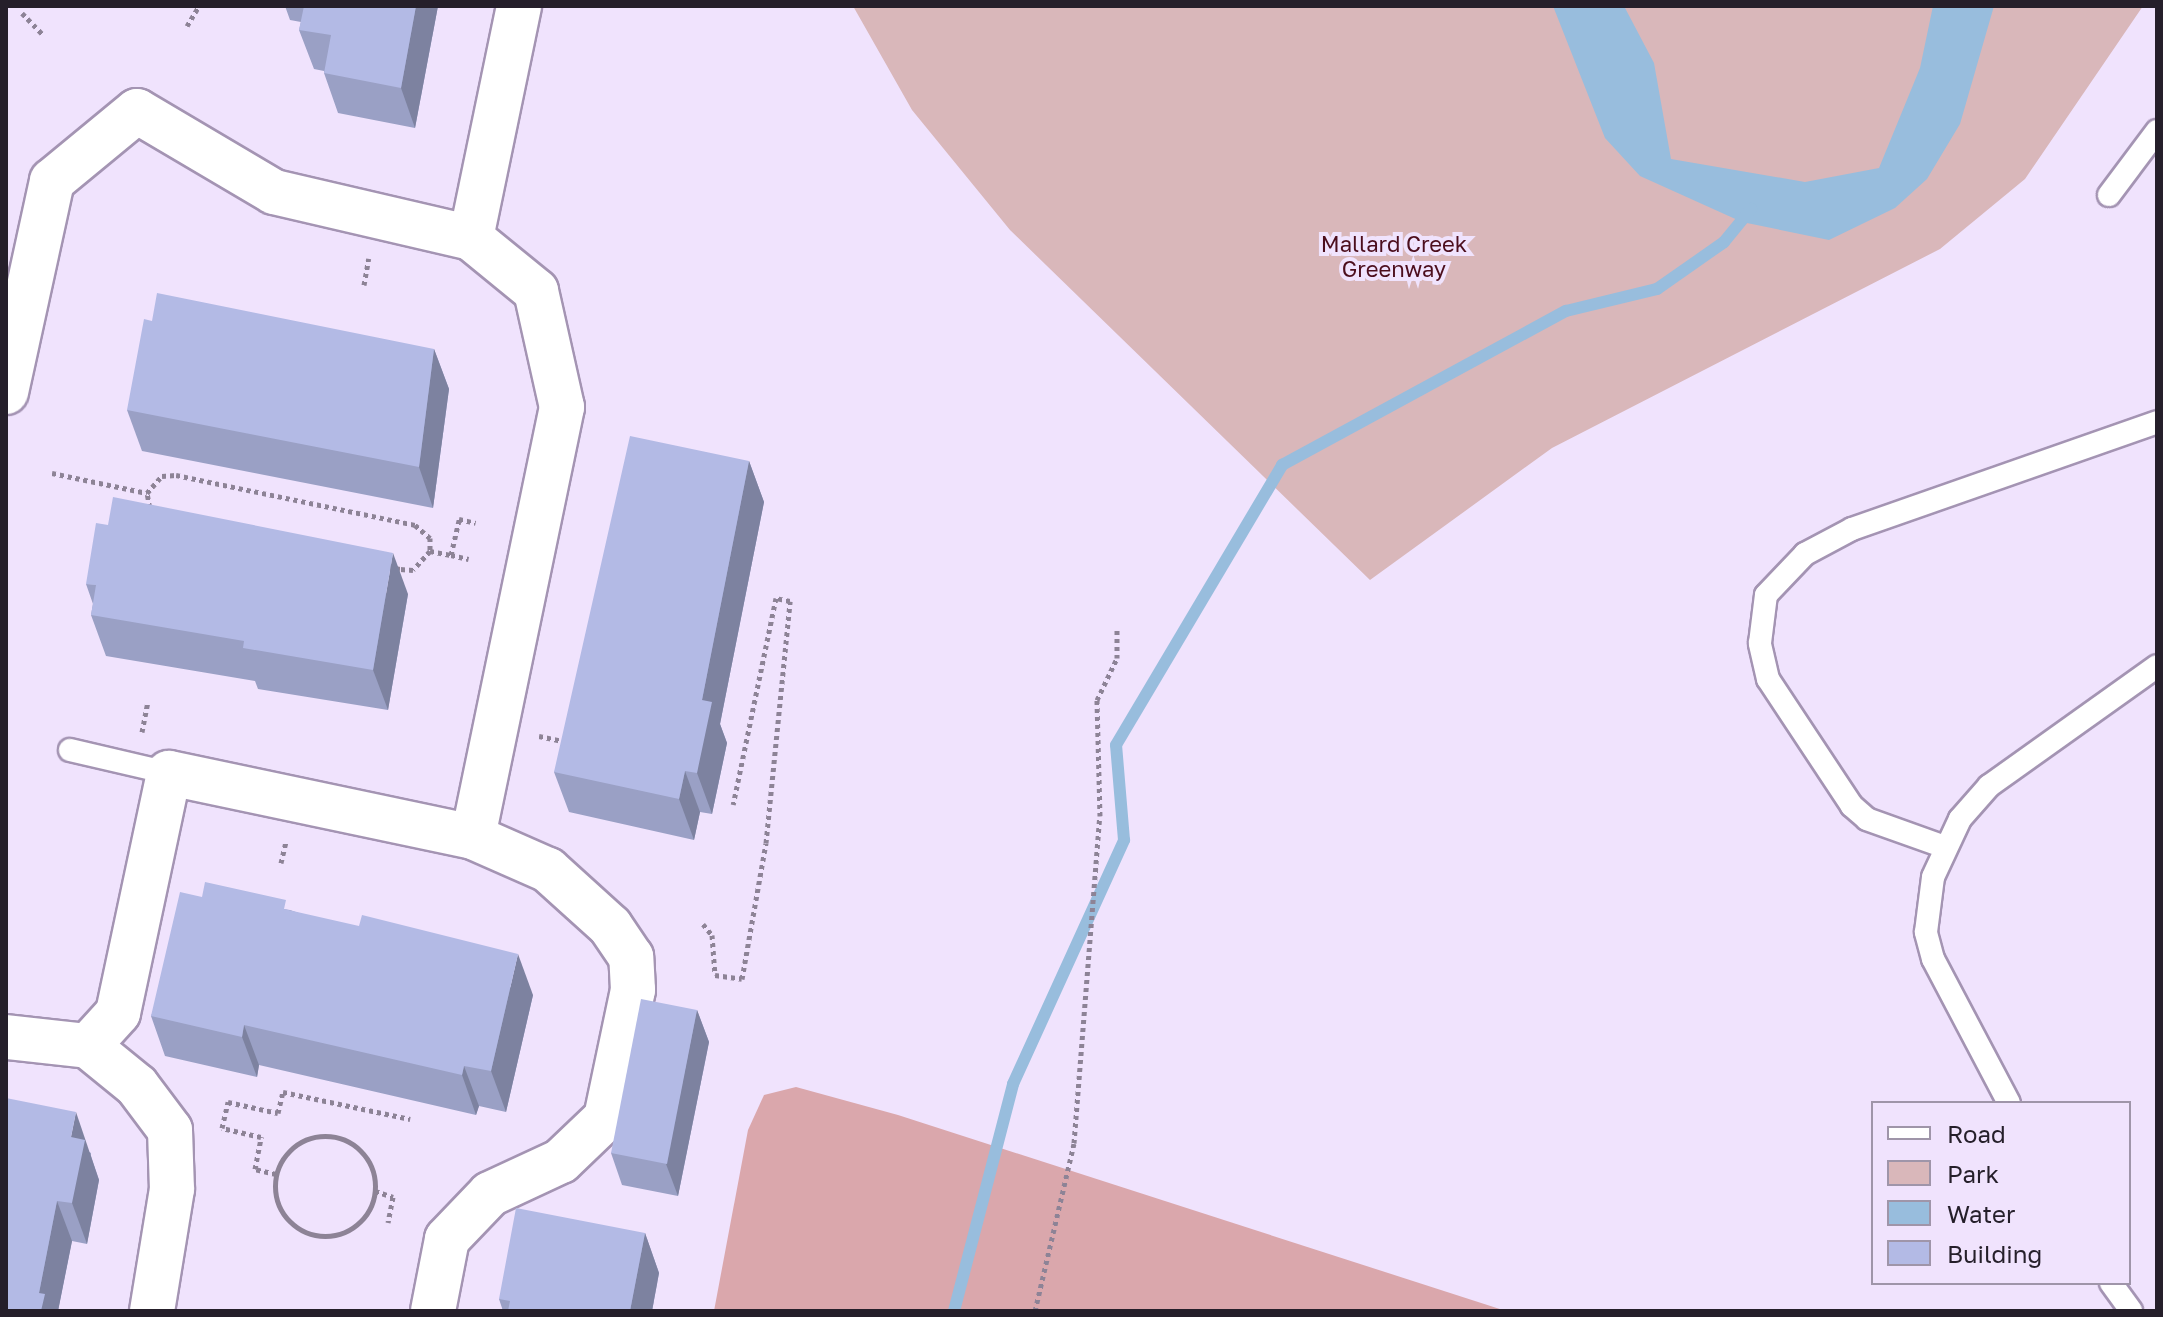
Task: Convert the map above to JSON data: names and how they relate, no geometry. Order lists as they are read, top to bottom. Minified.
{"parks":["Mallard Creek Greenway"],"legend":["Road","Park","Water","Building"]}
